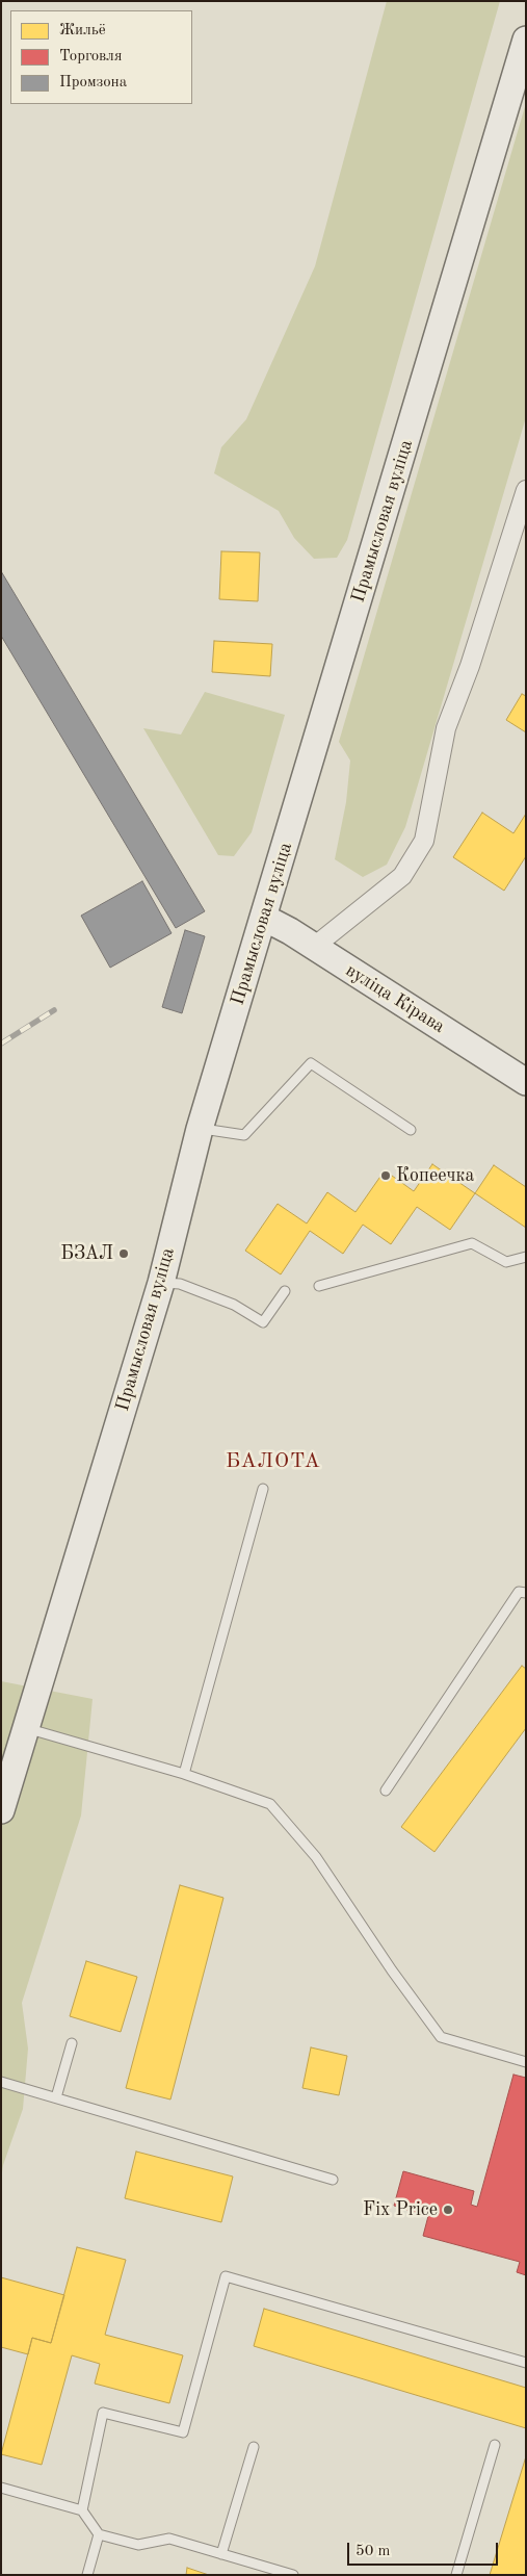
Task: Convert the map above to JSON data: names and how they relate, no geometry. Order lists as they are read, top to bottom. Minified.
{"streets":{"main road":["Прамысловая вуліца","вуліца Кірава"]},"crossings":[["Прамысловая вуліца","вуліца Кірава"]],"districts":["БАЛОТА"],"places":["Копеечка","БЗАЛ","Fix Price"],"legend":["Жильё","Торговля","Промзона"],"scale_bar":"50 m"}
